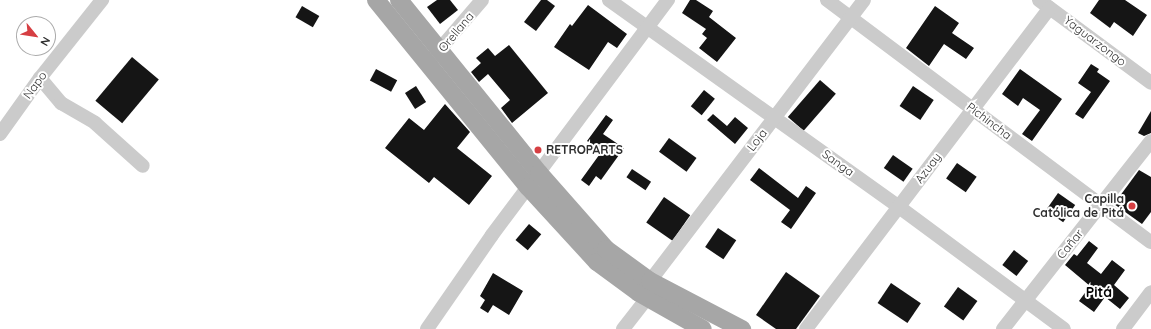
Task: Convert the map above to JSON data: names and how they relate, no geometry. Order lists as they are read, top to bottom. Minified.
{"streets":{"street":["Orellana","Yaguarzongo","Napo","Pichincha","Loja","Sanga","Azuay","Cañar"]},"crossings":[["Yaguarzongo","Azuay"],["Pichincha","Loja"],["Pichincha","Azuay"],["Pichincha","Cañar"],["Loja","Sanga"],["Sanga","Azuay"],["Sanga","Cañar"]],"districts":["Pitá"],"places":["RETROPARTS","Capilla Católica de Pitá"],"north":"bottom right"}
